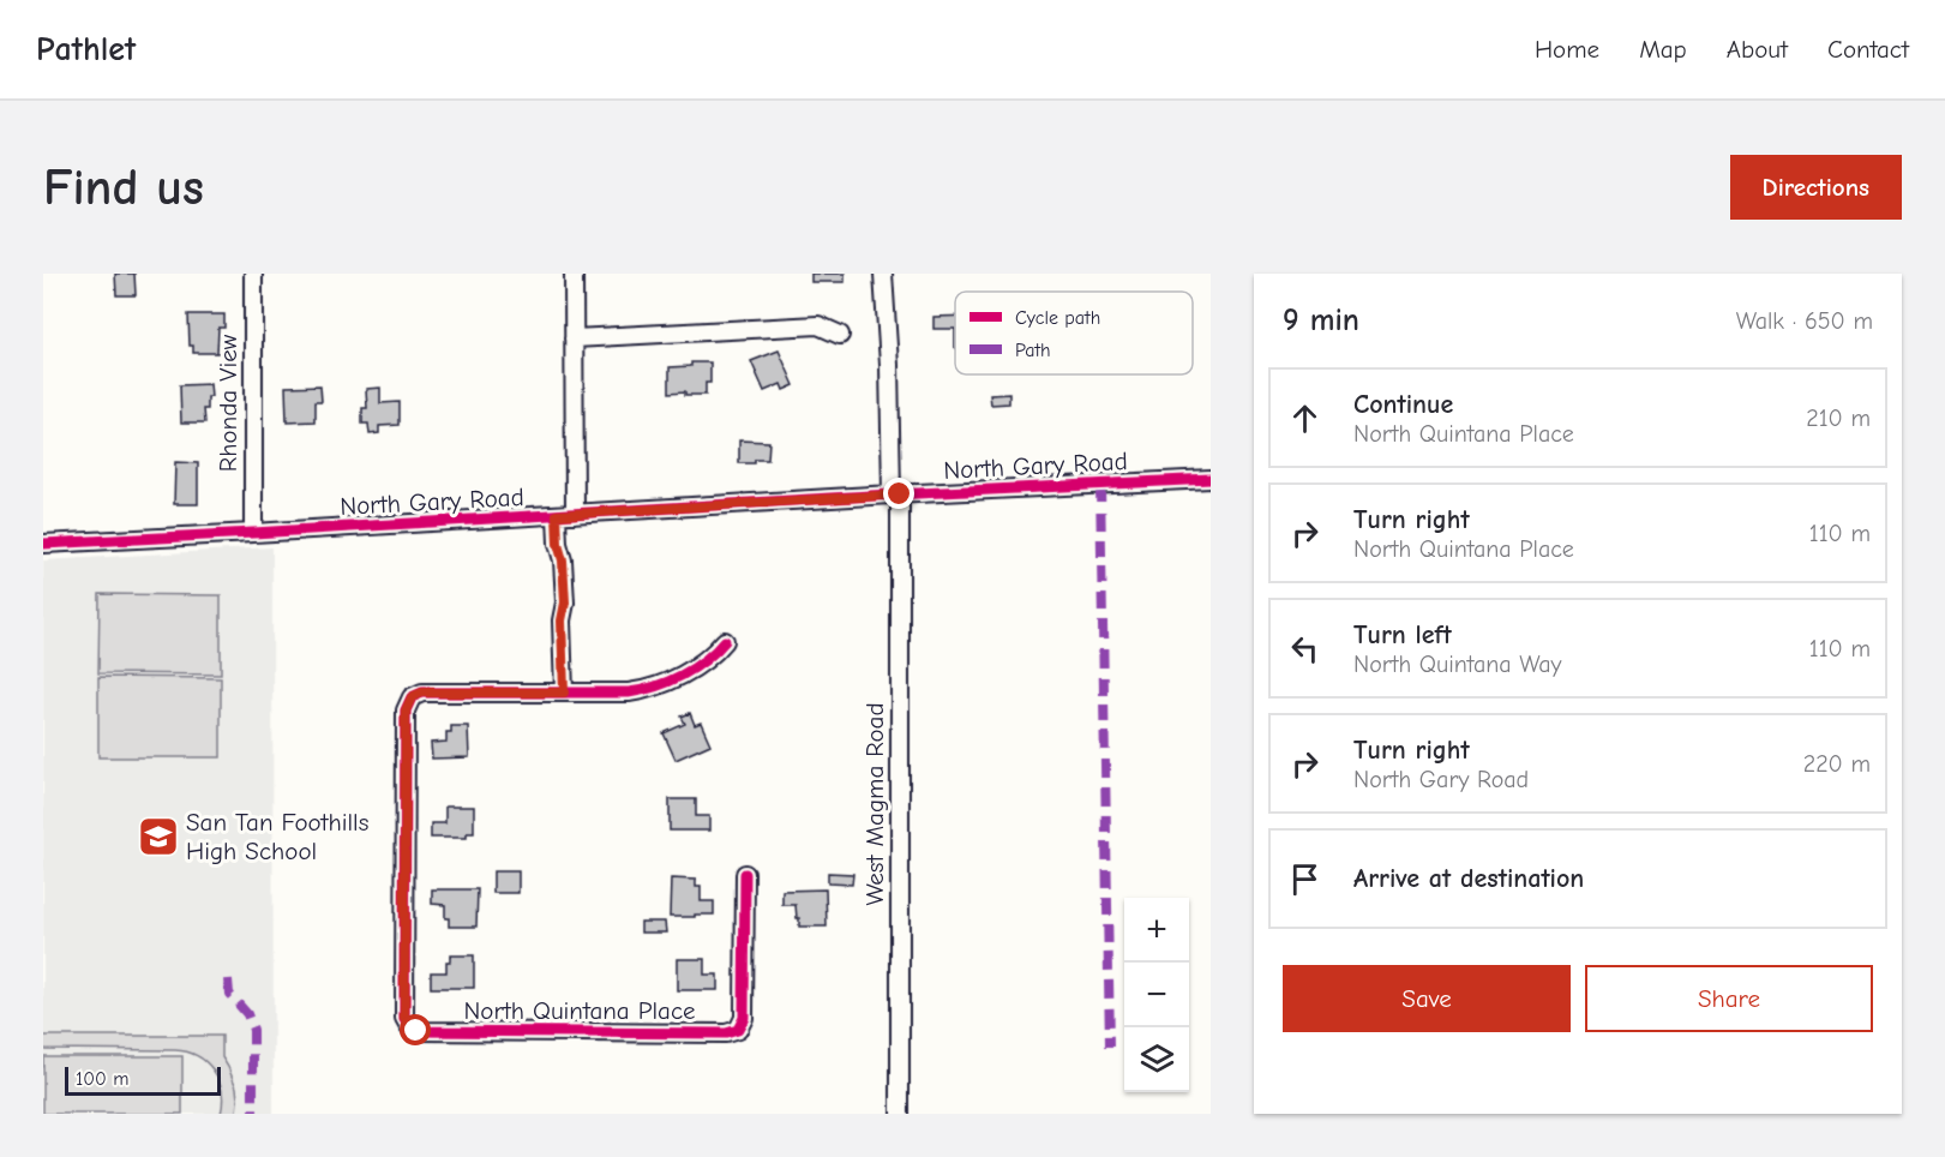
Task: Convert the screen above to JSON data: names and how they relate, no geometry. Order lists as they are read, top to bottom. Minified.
{"streets":{"street":["Rhonda View","North Gary Road","West Magma Road","North Quintana Place"]},"crossings":[["Rhonda View","North Gary Road"],["North Gary Road","West Magma Road"]],"places":{"school or university":["San Tan Foothills High School"]},"legend":["Cycle path","Path"],"scale_bar":"100 m","page":{"header":"Pathlet","nav":["Home","Map","About","Contact"],"buttons":["Directions",["Save","Share"]],"title":"Find us","heading":["9 min","Walk · 650 m"],"list":[["Continue","North Quintana Place","210 m"],["Turn right","North Quintana Place","110 m"],["Turn left","North Quintana Way","110 m"],["Turn right","North Gary Road","220 m"],"Arrive at destination"],"map_buttons":["+","−"],"scale":"100 m"}}
